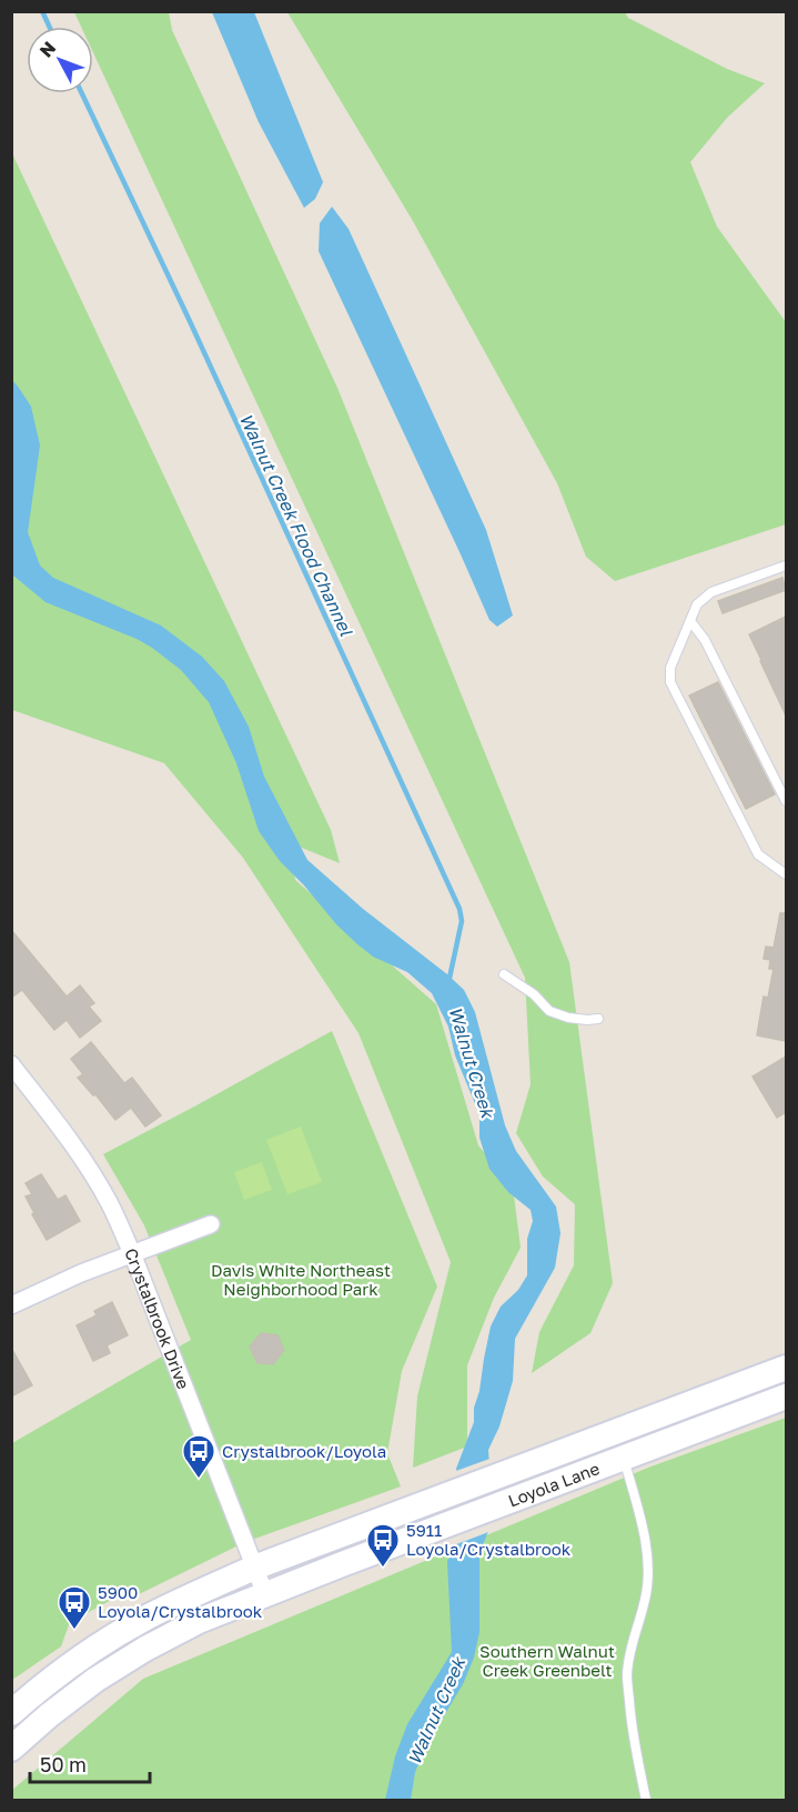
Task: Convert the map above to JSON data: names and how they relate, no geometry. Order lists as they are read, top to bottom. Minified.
{"streets":{"main road":["Loyola Lane"],"street":["Crystalbrook Drive"]},"crossings":[["Crystalbrook Drive","Loyola Lane"]],"water":["Walnut Creek Flood Channel","Walnut Creek"],"parks":["Davis White Northeast Neighborhood Park","Southern Walnut Creek Greenbelt"],"places":{"bus stop":["Crystalbrook/Loyola","5911 Loyola/Crystalbrook","5900 Loyola/Crystalbrook"]},"scale_bar":"50 m","north":"top left"}
